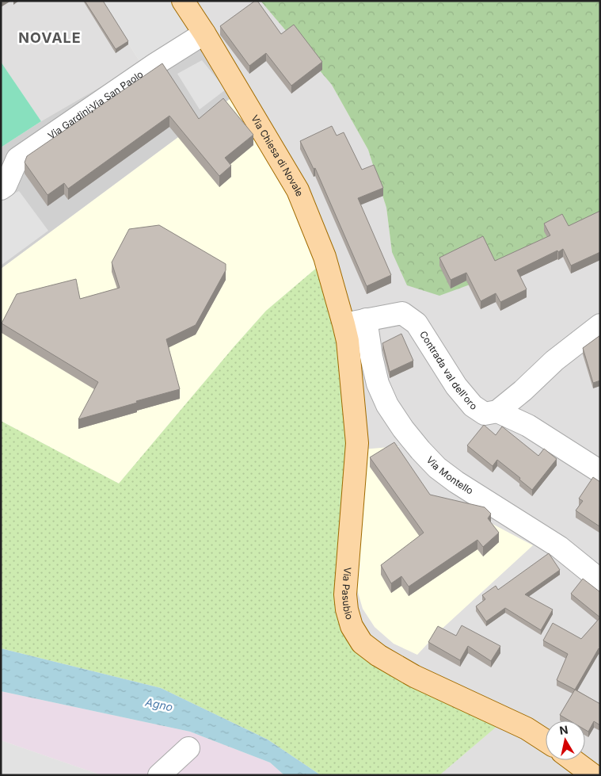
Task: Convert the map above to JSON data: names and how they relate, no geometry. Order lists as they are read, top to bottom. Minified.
{"streets":{"main road":["Via Chiesa di Novale","Via Pasubio"],"street":["Via Gardini;Via San Paolo","Contrada val dell'oro","Via Montello"]},"crossings":[["Via Gardini;Via San Paolo","Via Chiesa di Novale"],["Via Chiesa di Novale","Contrada val dell'oro"],["Via Chiesa di Novale","Via Pasubio"],["Contrada val dell'oro","Via Montello"],["Contrada val dell'oro","Via Pasubio"]],"districts":["NOVALE"],"water":["Agno"],"north":"top"}
